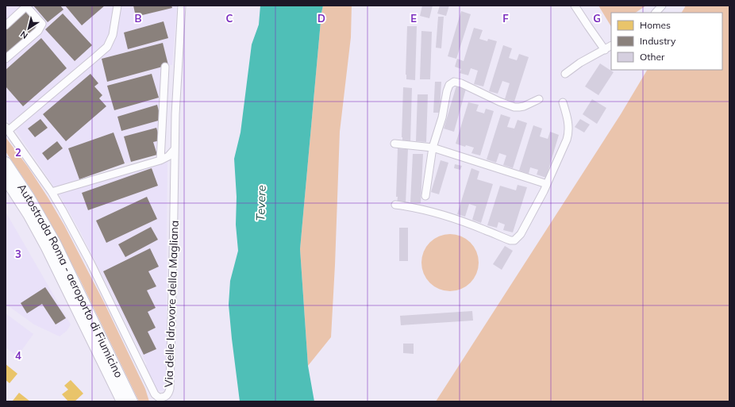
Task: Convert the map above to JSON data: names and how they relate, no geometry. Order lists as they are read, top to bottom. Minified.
{"streets":{"highway":["Autostrada Roma - aeroporto di Fiumicino"],"street":["Via delle Idrovore della Magliana"]},"water":["Tevere"],"legend":["Homes","Industry","Other"],"north":"bottom left","grid":{"columns":["B","C","D","E","F","G"],"rows":["2","3","4"]}}
